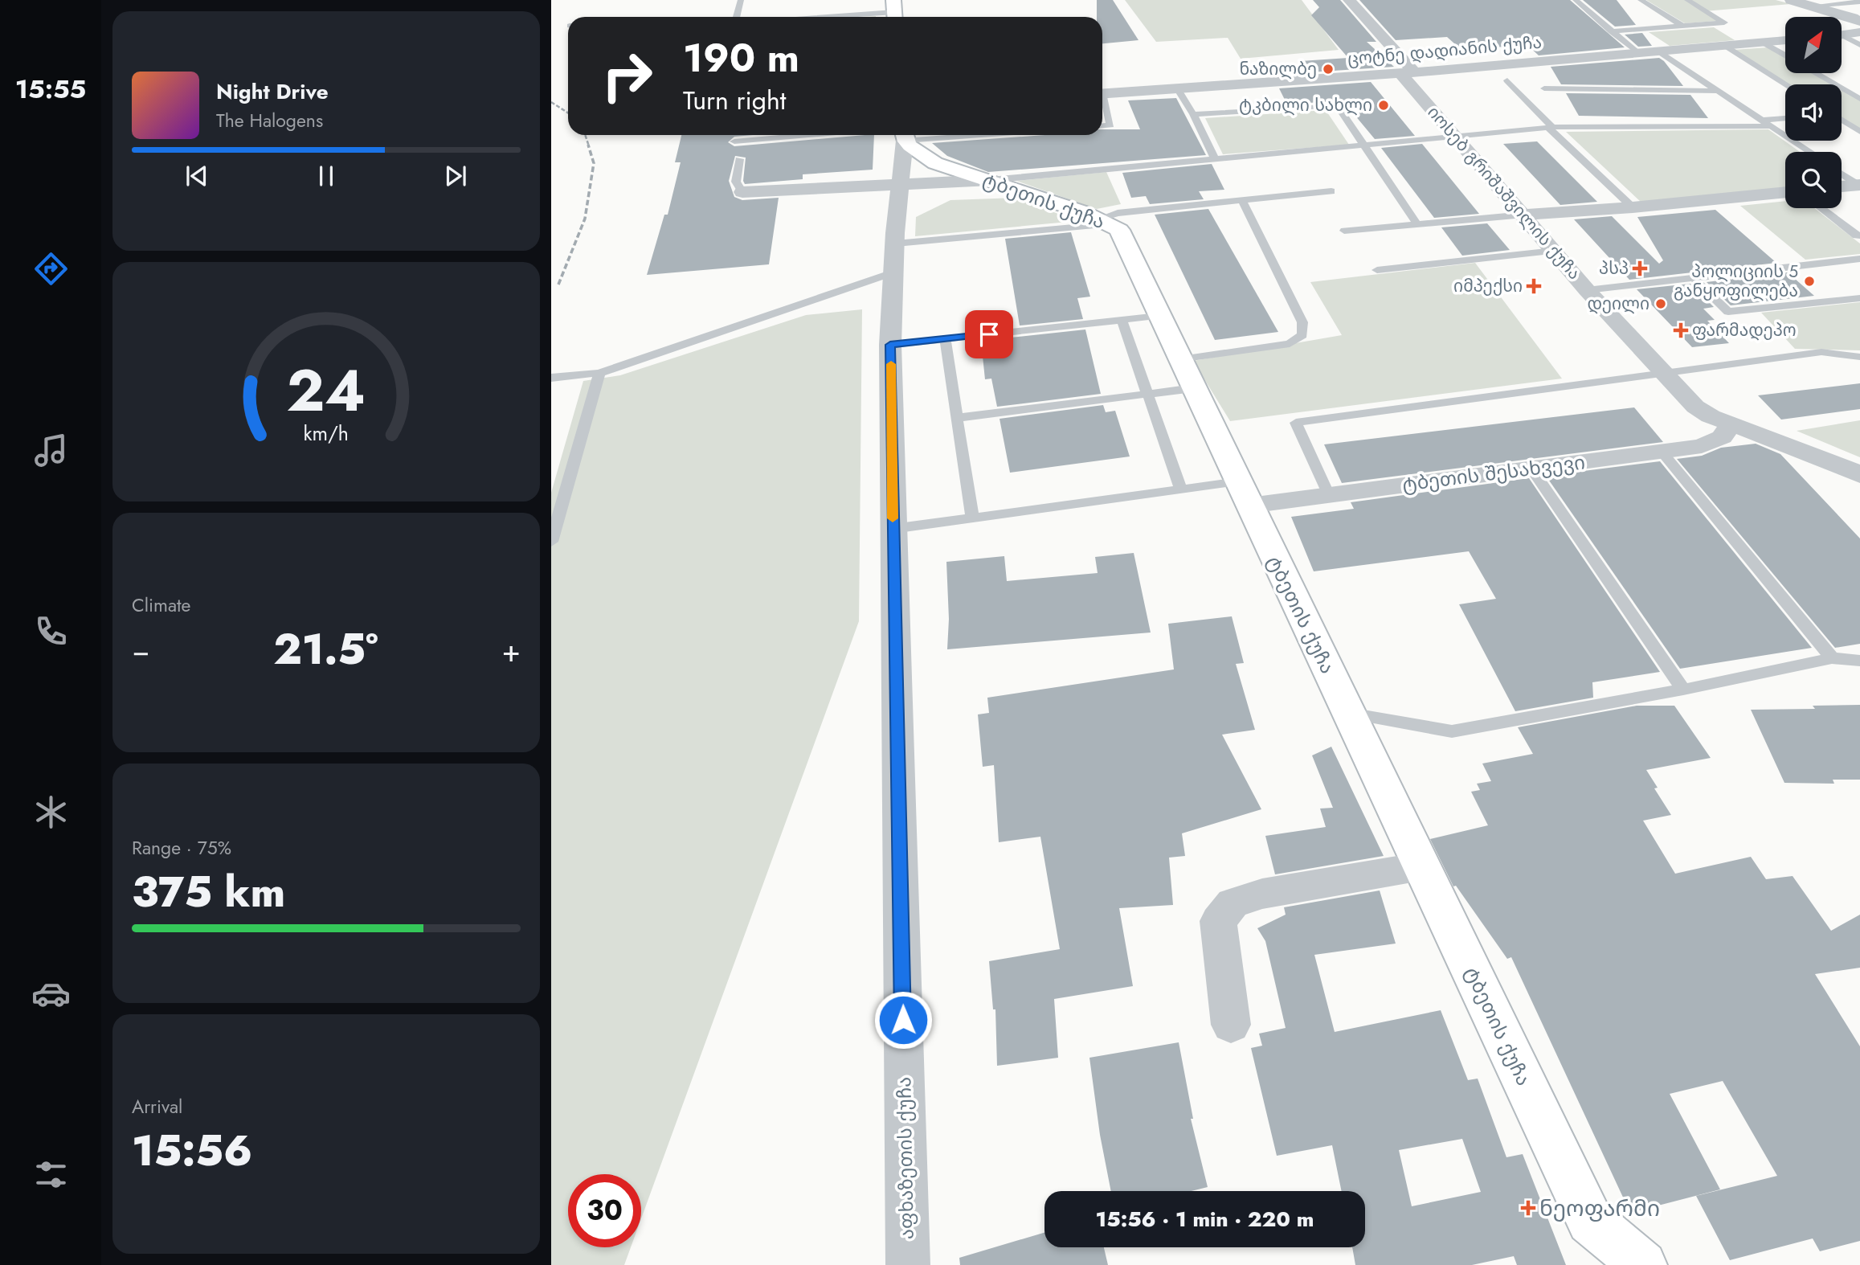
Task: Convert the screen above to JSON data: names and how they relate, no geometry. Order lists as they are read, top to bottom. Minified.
{"streets":{"street":["ცოტნე დადიანის ქუჩა","იოსებ გრიშაშვილის ქუჩა","ტბეთის ქუჩა","ტბეთის შესახვევი","აფხაზეთის ქუჩა"]},"crossings":[["ცოტნე დადიანის ქუჩა","იოსებ გრიშაშვილის ქუჩა"],["იოსებ გრიშაშვილის ქუჩა","ტბეთის შესახვევი"],["ტბეთის ქუჩა","ტბეთის შესახვევი"],["ტბეთის ქუჩა","აფხაზეთის ქუჩა"]],"places":{"other":["ნაზილბე","ტკბილი სახლი","პოლიციის 5 განყოფილება","დეილი"],"health":["პსპ","იმპექსი","ფარმადეპო","ნეოფარმი"]},"north":"top right","page":{"tabs":"15:55","turn":["190 m","Turn right"],"song":["Night Drive","The Halogens"],"tile":["Climate",["Range · 75%","375 km"],["Arrival","15:56"]],"heat":["−","21.5°","+"],"limit":"30","trip":"15:56 · 1 min · 220 m","gauge":["24","km/h"]}}
